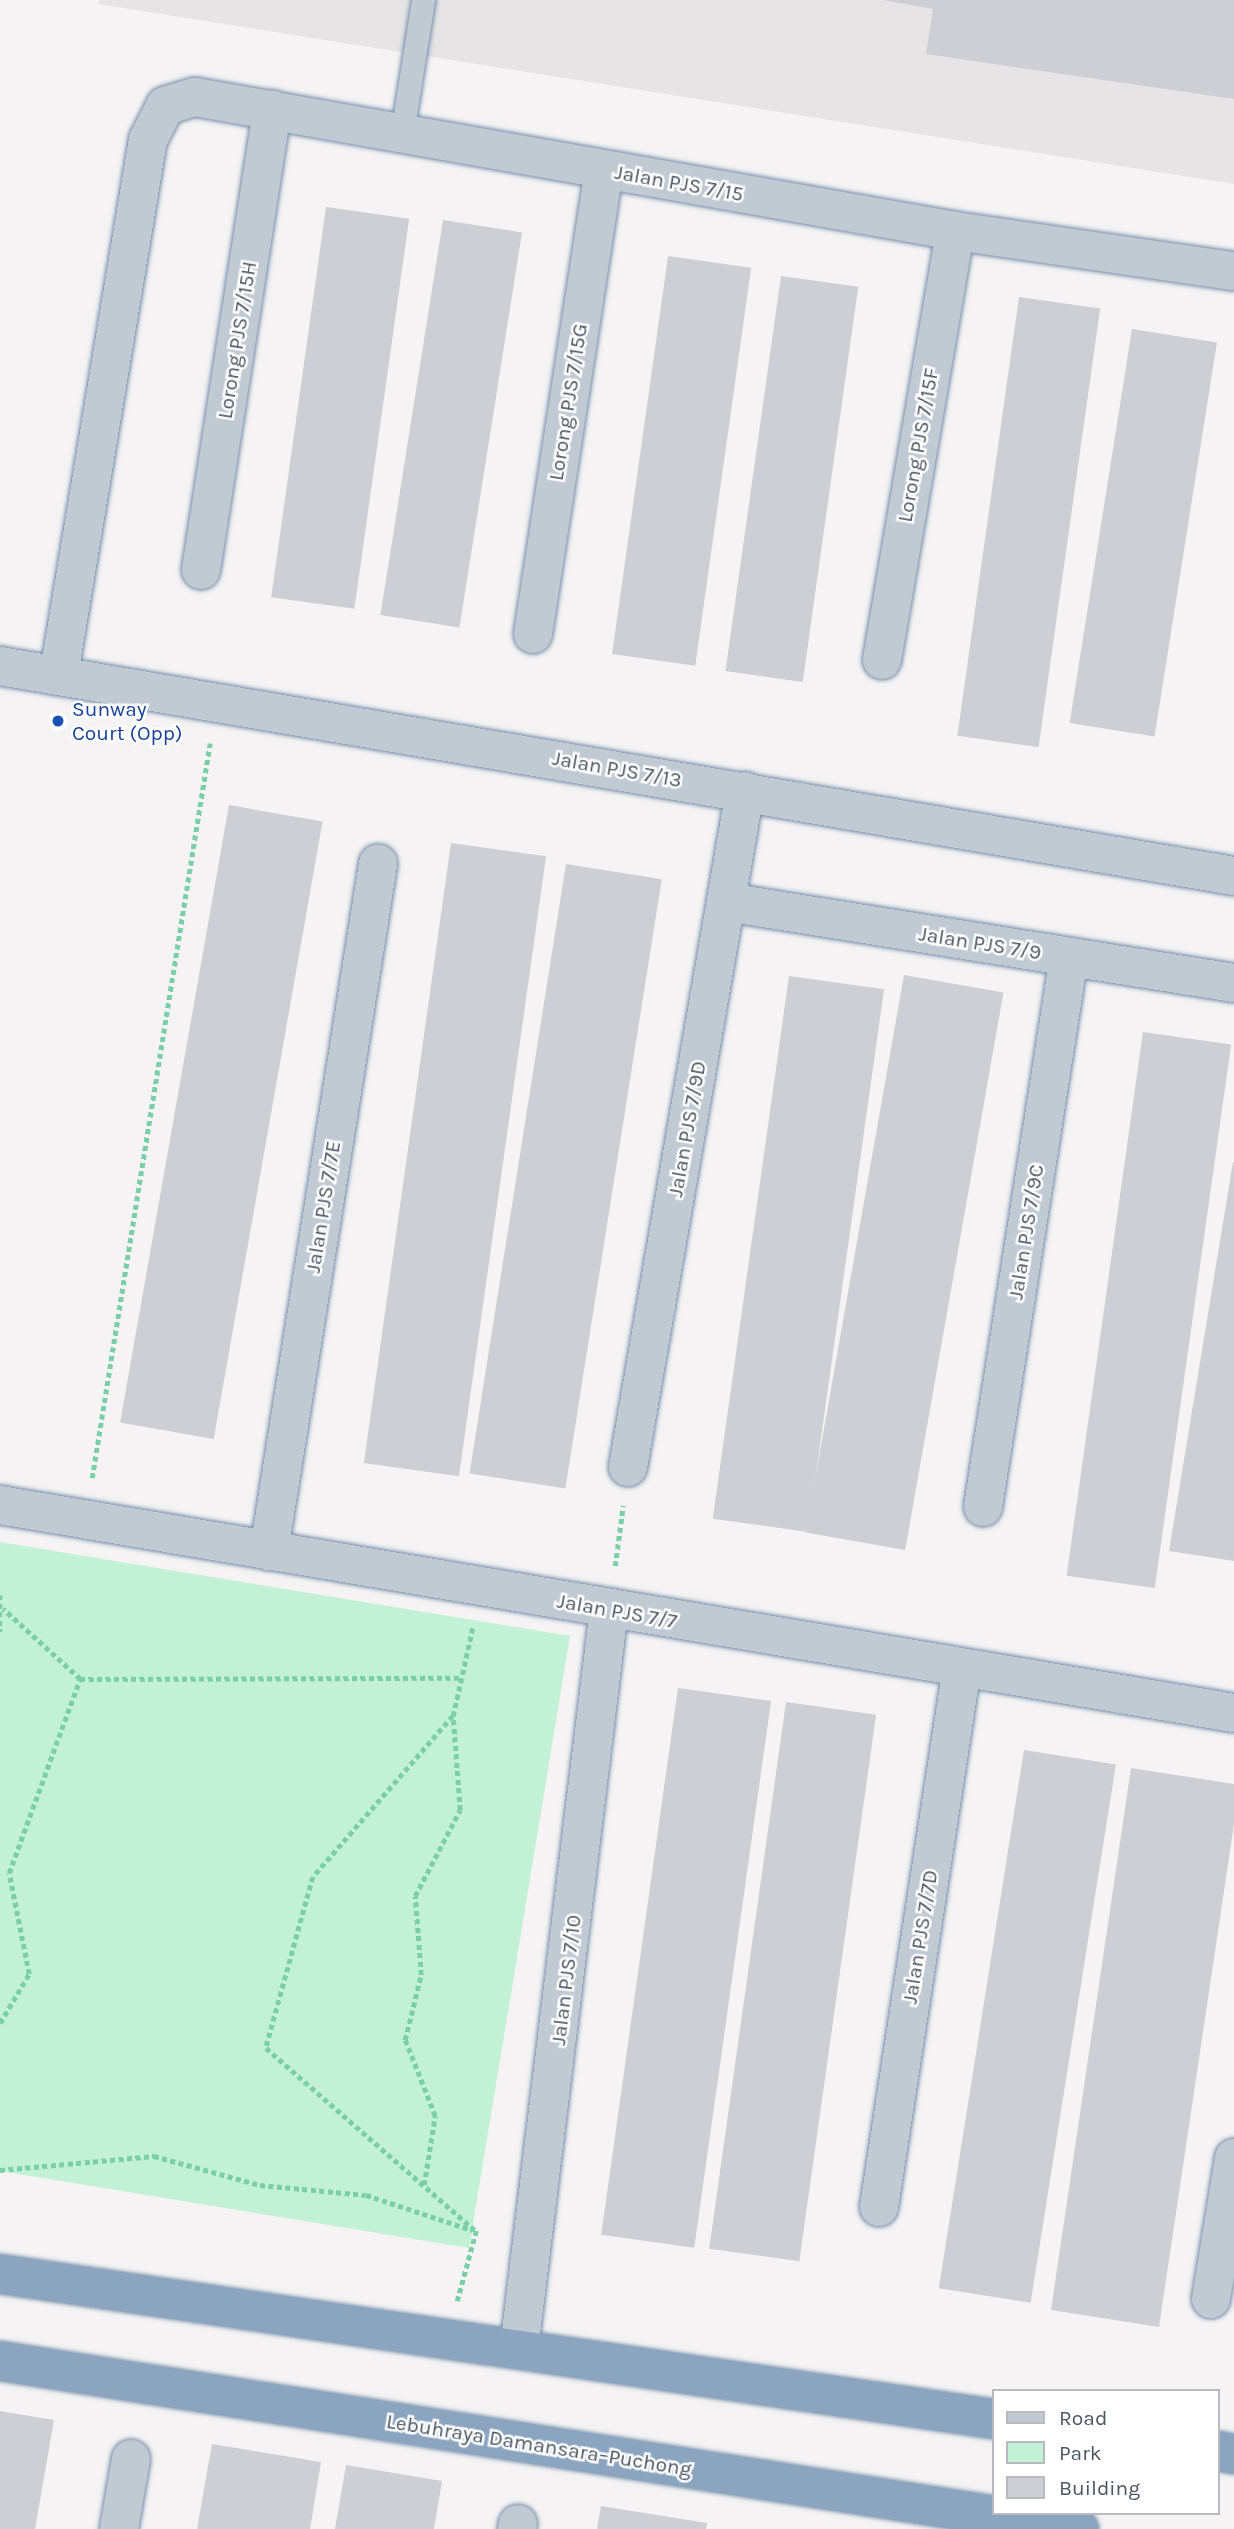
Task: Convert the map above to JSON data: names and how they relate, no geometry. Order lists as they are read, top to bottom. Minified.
{"streets":{"highway":["Lebuhraya Damansara–Puchong"],"street":["Jalan PJS 7/15","Lorong PJS 7/15H","Lorong PJS 7/15G","Lorong PJS 7/15F","Jalan PJS 7/13","Jalan PJS 7/9","Jalan PJS 7/9D","Jalan PJS 7/7E","Jalan PJS 7/9C","Jalan PJS 7/7","Jalan PJS 7/7D","Jalan PJS 7/10"]},"crossings":[["Jalan PJS 7/15","Lorong PJS 7/15H"],["Jalan PJS 7/15","Lorong PJS 7/15G"],["Jalan PJS 7/15","Lorong PJS 7/15F"],["Jalan PJS 7/15","Jalan PJS 7/13"],["Jalan PJS 7/13","Jalan PJS 7/9D"],["Jalan PJS 7/9","Jalan PJS 7/9D"],["Jalan PJS 7/9","Jalan PJS 7/9C"],["Jalan PJS 7/7E","Jalan PJS 7/7"],["Jalan PJS 7/7","Jalan PJS 7/7D"],["Jalan PJS 7/7","Jalan PJS 7/10"]],"places":["Sunway Court (Opp)"],"legend":["Road","Park","Building"]}
